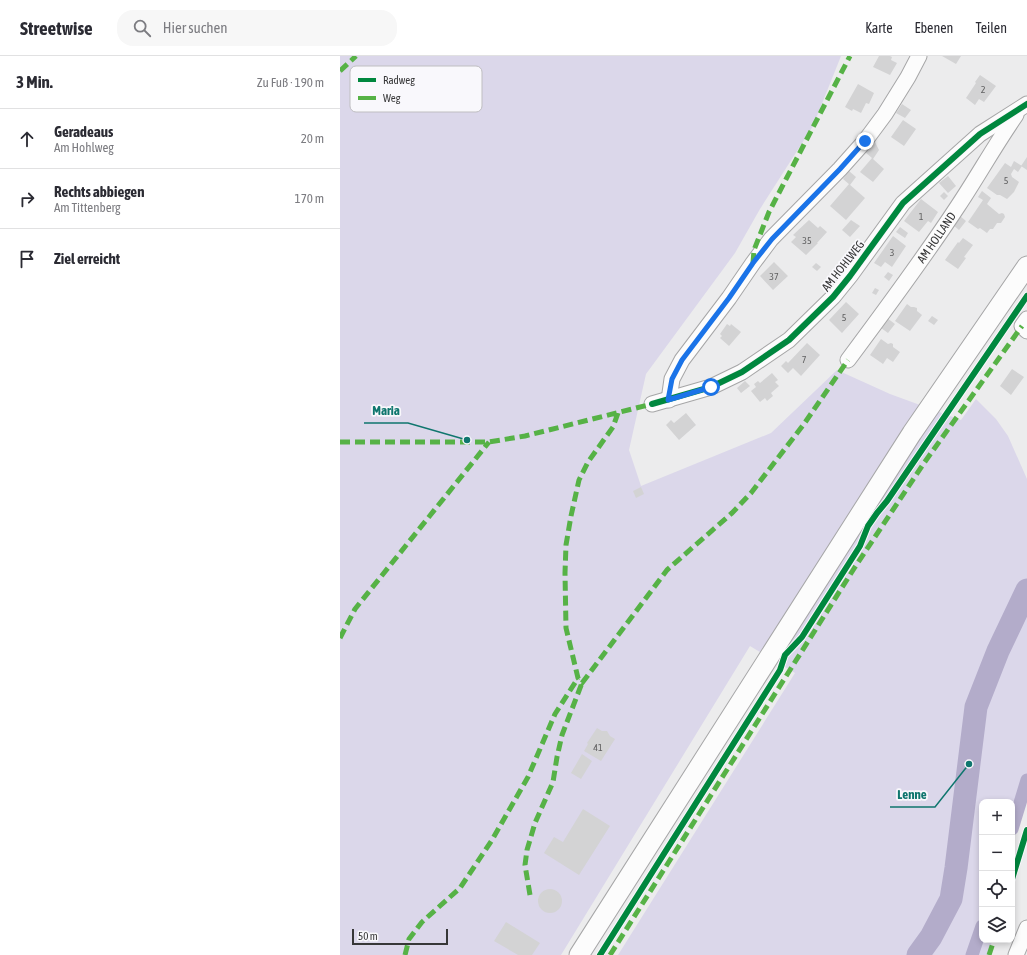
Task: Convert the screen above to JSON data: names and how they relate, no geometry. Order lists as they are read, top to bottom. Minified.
{"streets":{"street":["AM HOLLAND","AM HOHLWEG"]},"crossings":[["AM HOLLAND","AM HOHLWEG"]],"places":["Maria","Lenne"],"house_numbers":["2","5","1","35","3","37","5","7","41"],"legend":["Radweg","Weg"],"scale_bar":"50 m","page":{"header":"Streetwise","search":"Hier suchen","nav":["Karte","Ebenen","Teilen"],"heading":["3 Min.","Zu Fuß · 190 m"],"list":[["Geradeaus","Am Hohlweg","20 m"],["Rechts abbiegen","Am Tittenberg","170 m"],"Ziel erreicht"],"map_buttons":["+","−"],"scale":"50 m"}}
